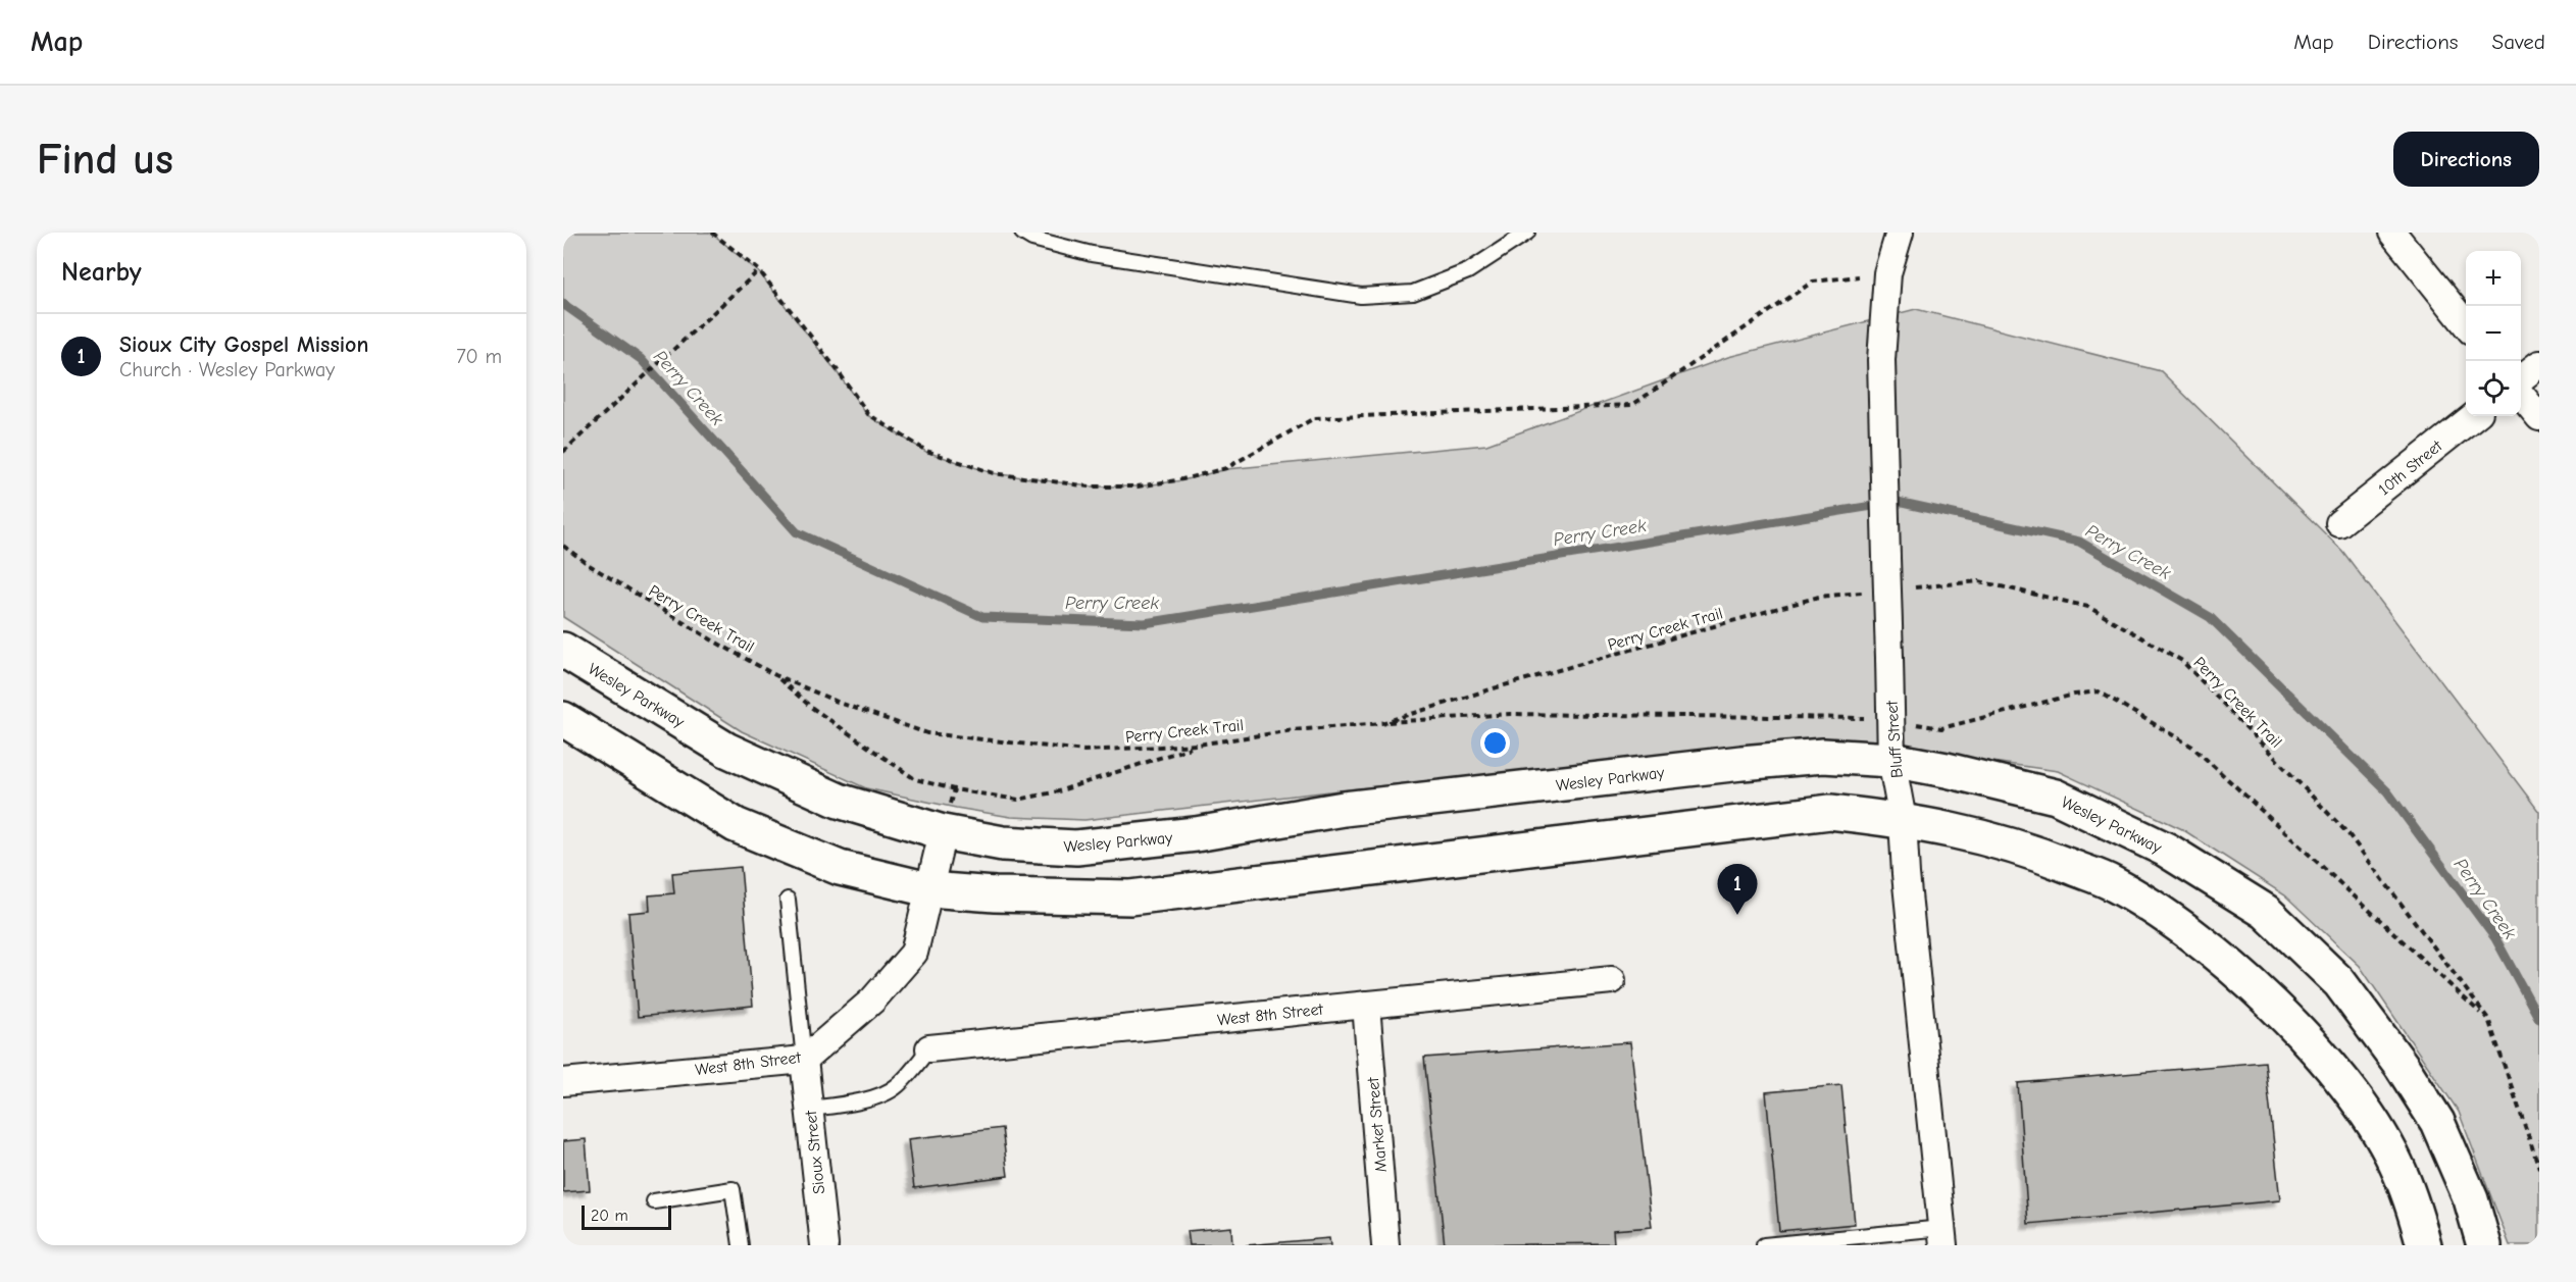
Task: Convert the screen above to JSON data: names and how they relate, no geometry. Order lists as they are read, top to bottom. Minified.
{"streets":{"main road":["Wesley Parkway"],"street":["10th Street","Bluff Street","West 8th Street","Market Street","Sioux Street"],"path":["Perry Creek Trail"]},"crossings":[["Wesley Parkway","Bluff Street"],["Wesley Parkway","West 8th Street"],["West 8th Street","Market Street"],["West 8th Street","Sioux Street"]],"water":["Perry Creek"],"scale_bar":"20 m","page":{"header":"Map","nav":["Map","Directions","Saved"],"buttons":"Directions","title":"Find us","heading":"Nearby","map_buttons":["+","−"],"list":[{"mark":"1","name":"Sioux City Gospel Mission","note":"Church · Wesley Parkway","value":"70 m"}],"pins":"1","scale":"20 m"}}
